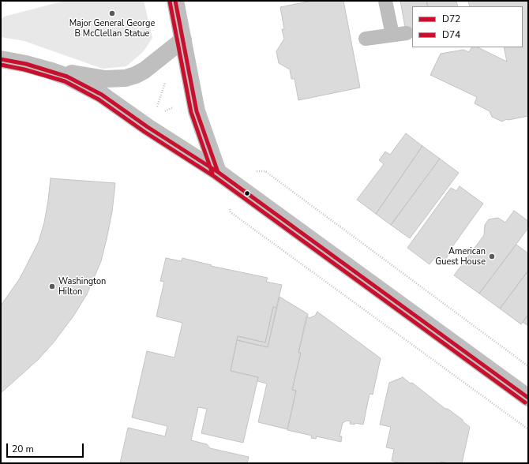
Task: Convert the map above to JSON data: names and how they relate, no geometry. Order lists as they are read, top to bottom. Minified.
{"places":["Major General George B McClellan Statue","American Guest House","Washington Hilton"],"lines":["transit line D72","transit line D74"],"legend":["D72","D74"],"scale_bar":"20 m"}
